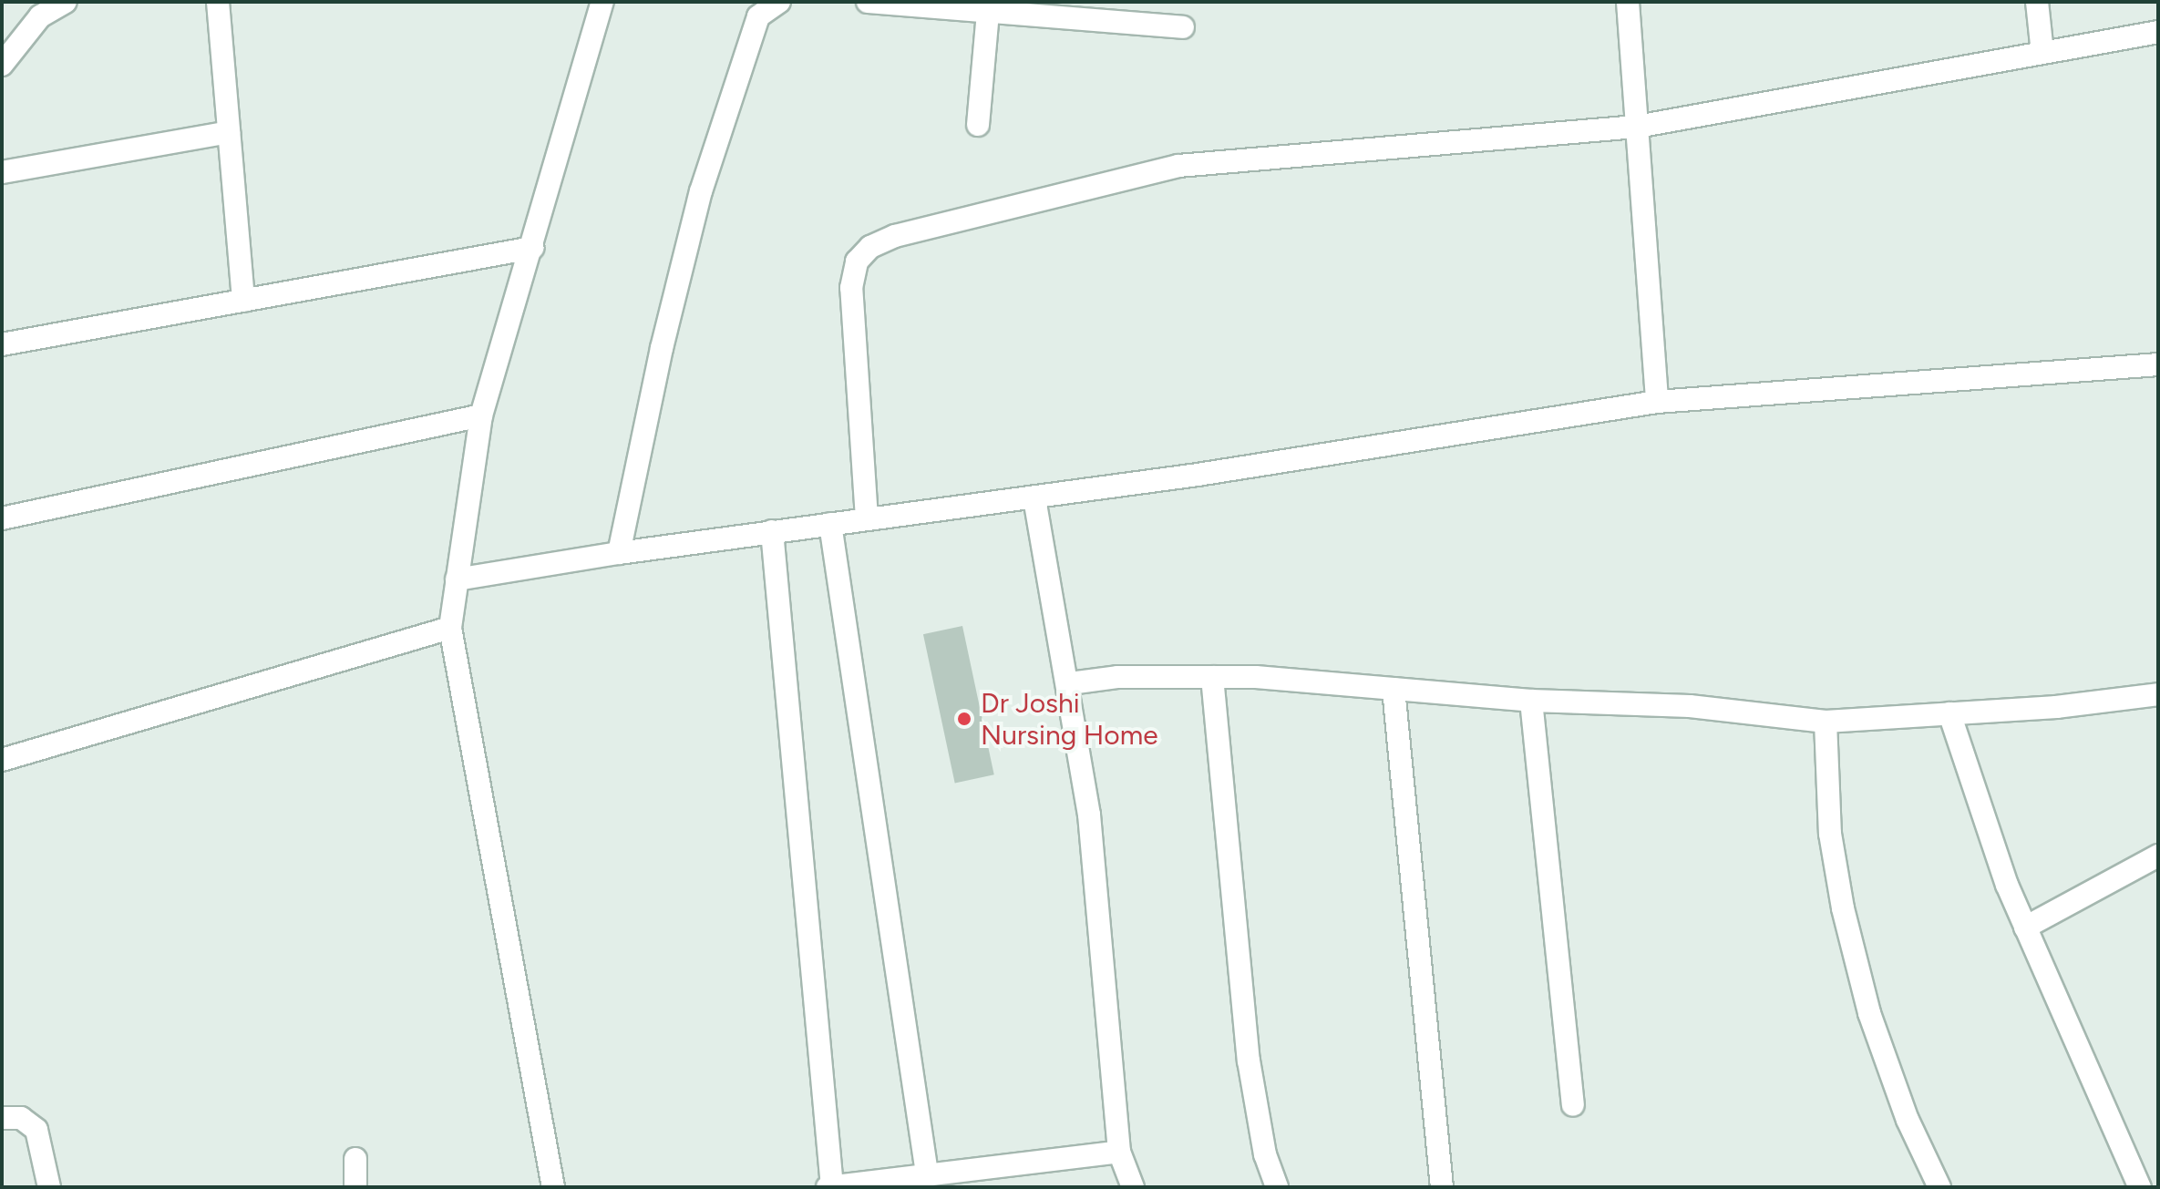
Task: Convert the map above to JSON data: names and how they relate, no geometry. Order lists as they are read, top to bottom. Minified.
{"places":["Dr Joshi Nursing Home"]}
